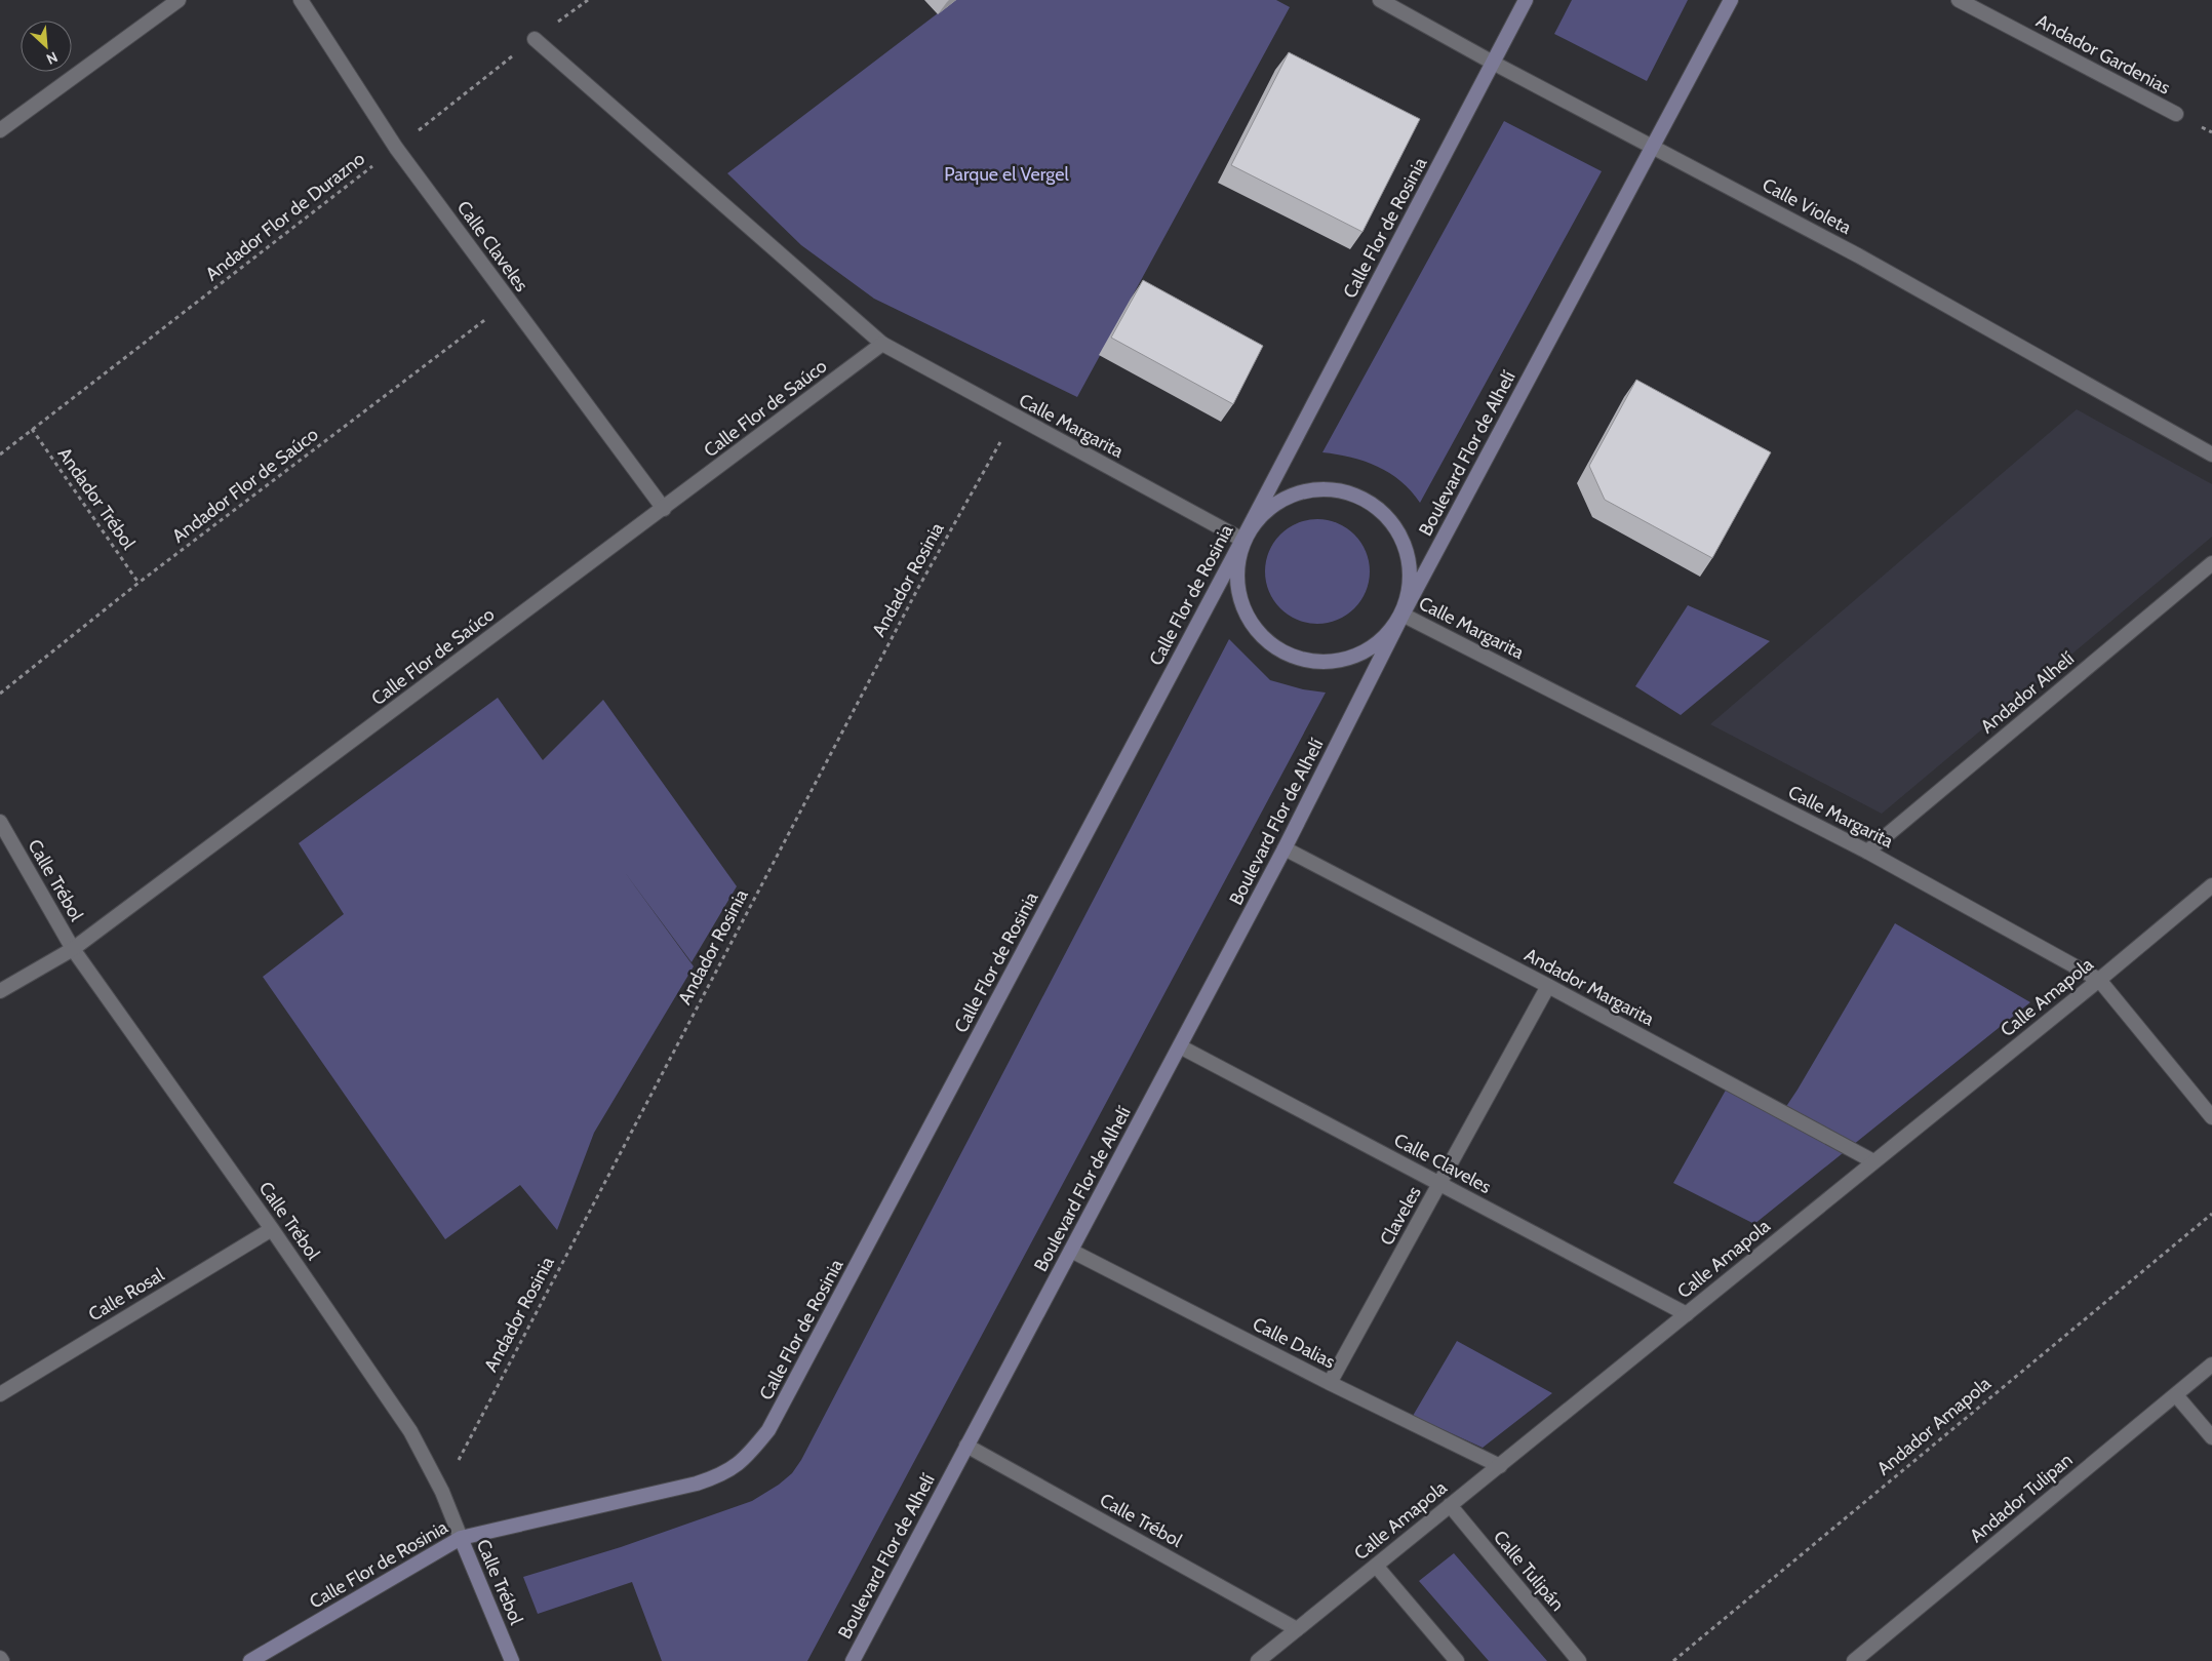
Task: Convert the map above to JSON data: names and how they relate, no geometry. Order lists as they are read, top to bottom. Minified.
{"streets":{"main road":["Calle Flor de Rosinia","Calle Margarita","Boulevard Flor de Alhelí","Calle Trébol"],"street":["Andador Gardenias","Calle Violeta","Calle Claveles","Calle Flor de Saúco","Andador Alhelí","Andador Margarita","Calle Amapola","Claveles","Calle Rosal","Calle Dalias","Andador Tulipan","Calle Tulipán"],"path":["Andador Flor de Durazno","Andador Flor de Saúco","Andador Trébol","Andador Rosinia","Andador Amapola"]},"crossings":[["Calle Violeta","Calle Flor de Rosinia"],["Calle Violeta","Boulevard Flor de Alhelí"],["Andador Flor de Durazno","Calle Claveles"],["Andador Flor de Durazno","Calle Margarita"],["Andador Flor de Durazno","Andador Trébol"],["Calle Flor de Rosinia","Calle Margarita"],["Calle Flor de Rosinia","Boulevard Flor de Alhelí"],["Calle Flor de Rosinia","Calle Trébol"],["Calle Claveles","Calle Flor de Saúco"],["Calle Claveles","Boulevard Flor de Alhelí"],["Calle Claveles","Andador Flor de Saúco"],["Calle Claveles","Calle Amapola"],["Calle Claveles","Claveles"],["Calle Flor de Saúco","Calle Margarita"],["Calle Flor de Saúco","Calle Trébol"],["Calle Margarita","Boulevard Flor de Alhelí"],["Calle Margarita","Andador Rosinia"],["Calle Margarita","Andador Alhelí"],["Calle Margarita","Calle Amapola"],["Boulevard Flor de Alhelí","Calle Trébol"],["Boulevard Flor de Alhelí","Andador Margarita"],["Boulevard Flor de Alhelí","Calle Dalias"],["Andador Flor de Saúco","Andador Trébol"],["Andador Rosinia","Calle Trébol"],["Calle Trébol","Calle Amapola"],["Calle Trébol","Calle Rosal"],["Andador Margarita","Calle Amapola"],["Andador Margarita","Claveles"],["Calle Amapola","Calle Dalias"],["Calle Amapola","Calle Tulipán"],["Claveles","Calle Dalias"]],"parks":["Parque el Vergel"],"north":"bottom right"}
